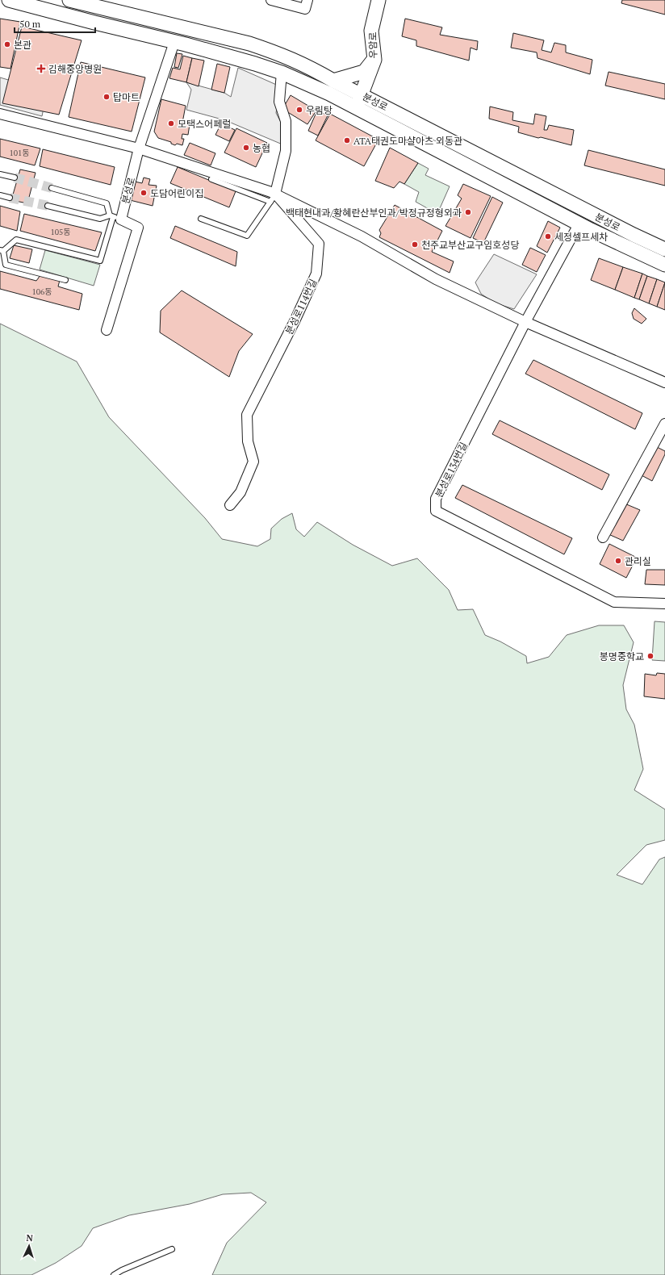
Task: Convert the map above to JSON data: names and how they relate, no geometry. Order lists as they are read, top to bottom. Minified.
{"streets":{"main road":["우암로","분성로"],"street":["분성로114번길","분성로134번길"]},"crossings":[["우암로","분성로"],["분성로","분성로134번길"]],"places":{"other":["본관","탑마트","우림탕","모택스어페럴","ATA태권도마샬아츠 외동관","농협","도담어린이집","백태현내과/황혜란산부인과/박정규정형외과","세정셀프세차","천주교부산교구임호성당","관리실","봉명중학교"],"health":["김해중앙병원"]},"house_numbers":["101동","105동","106동"],"scale_bar":"50 m","north":"top"}
